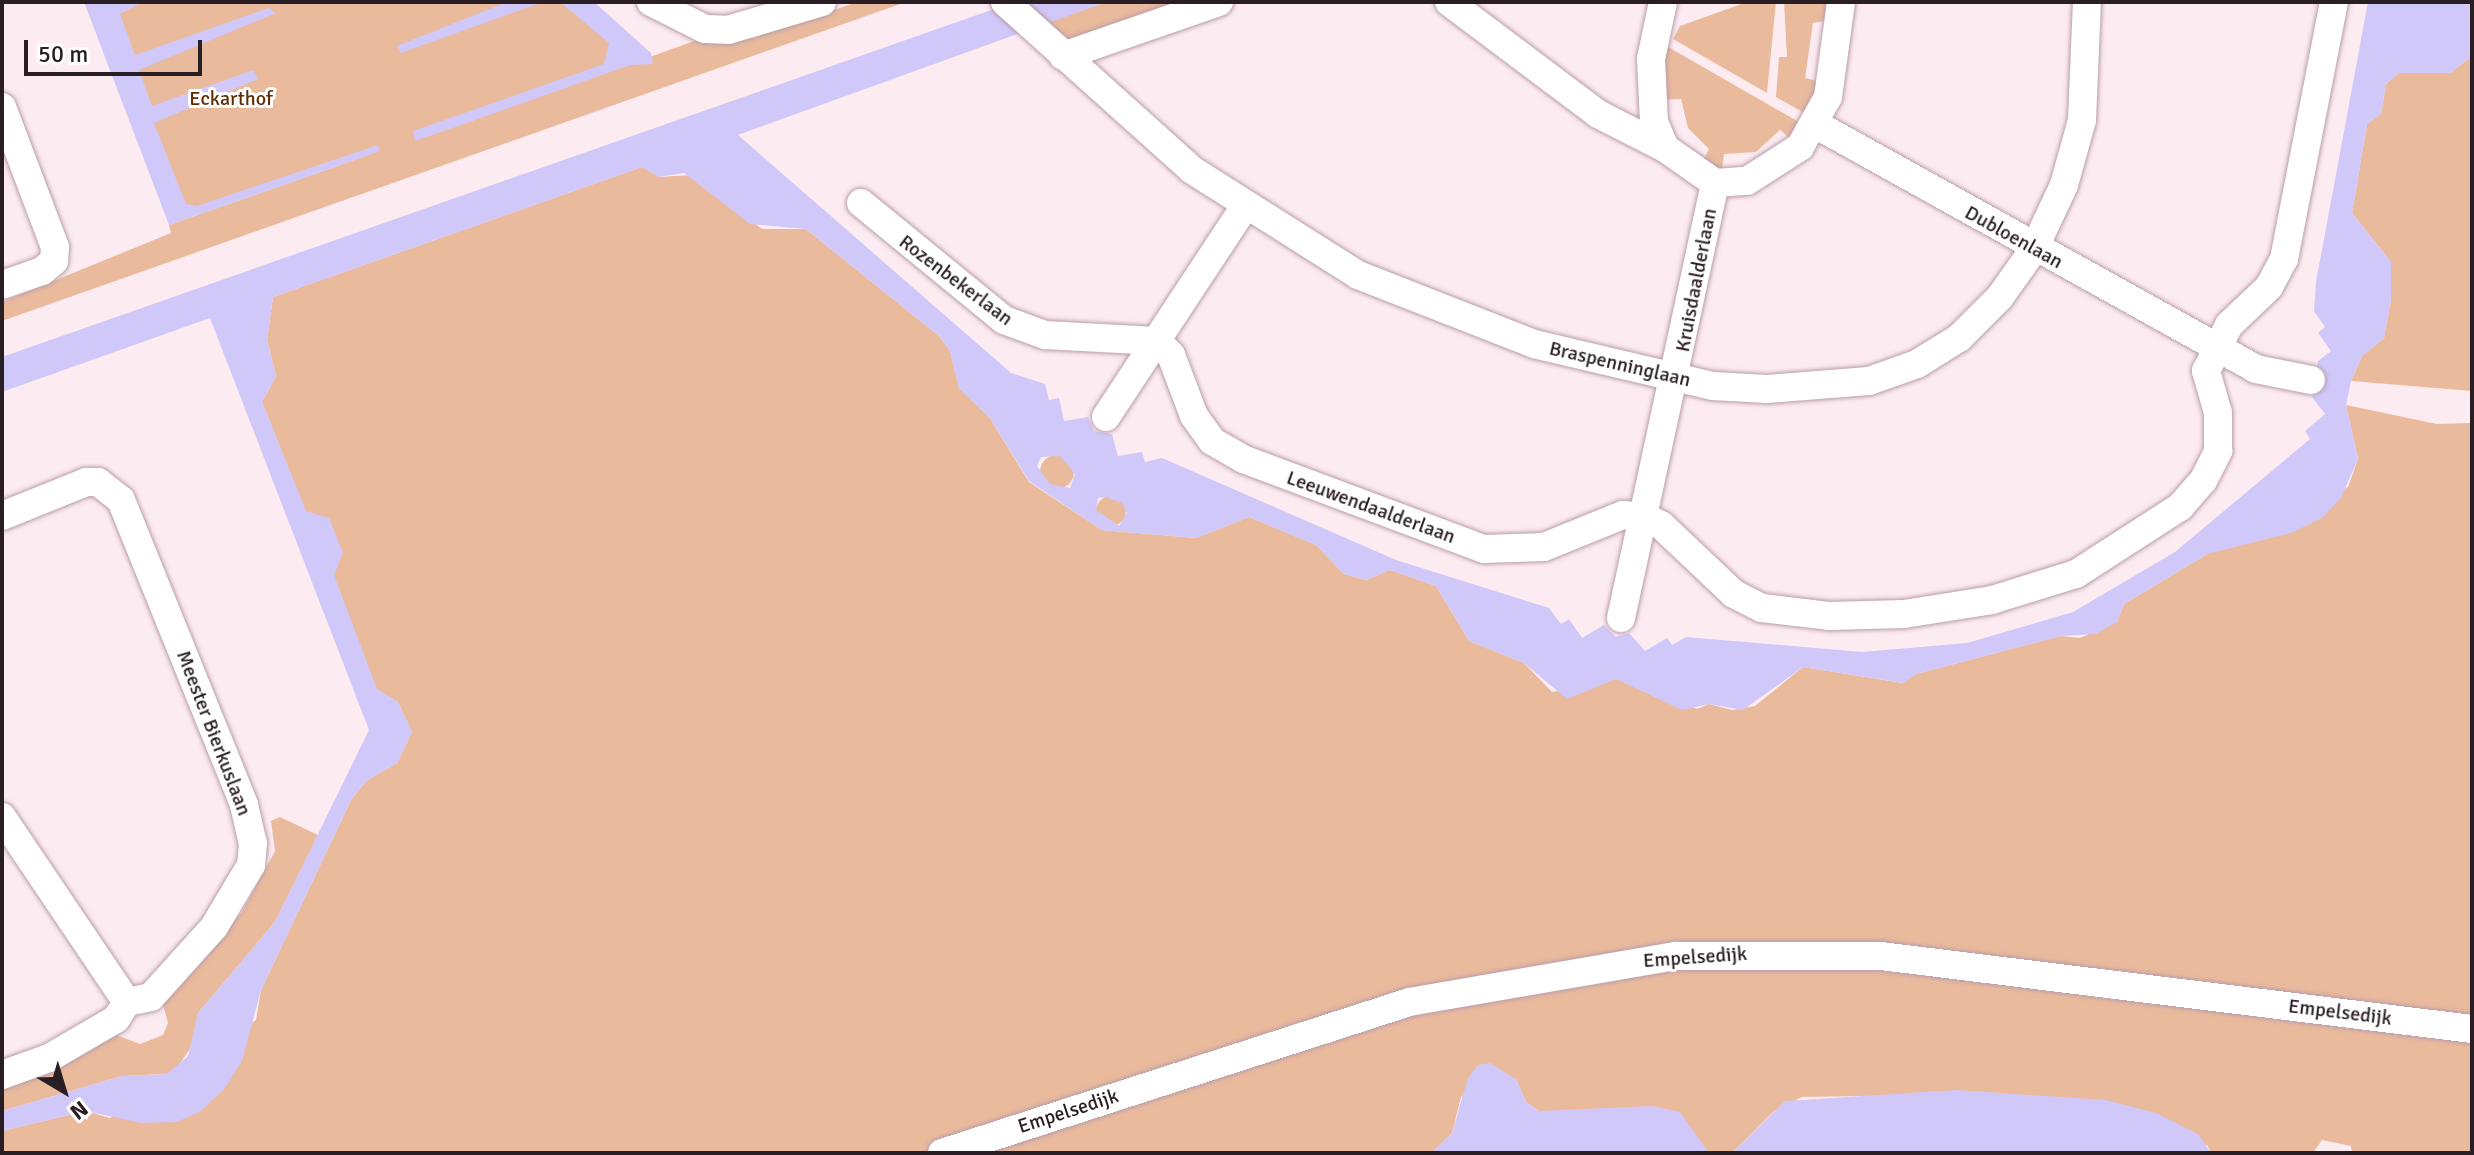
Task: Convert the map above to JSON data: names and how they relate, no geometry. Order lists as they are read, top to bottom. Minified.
{"streets":{"street":["Dubloenlaan","Rozenbekerlaan","Kruisdaalderlaan","Braspenninglaan","Leeuwendaalderlaan","Meester Bierkuslaan","Empelsedijk"]},"crossings":[["Dubloenlaan","Braspenninglaan"],["Rozenbekerlaan","Leeuwendaalderlaan"],["Kruisdaalderlaan","Braspenninglaan"],["Kruisdaalderlaan","Leeuwendaalderlaan"]],"parks":["Eckarthof"],"scale_bar":"50 m","north":"bottom right"}
